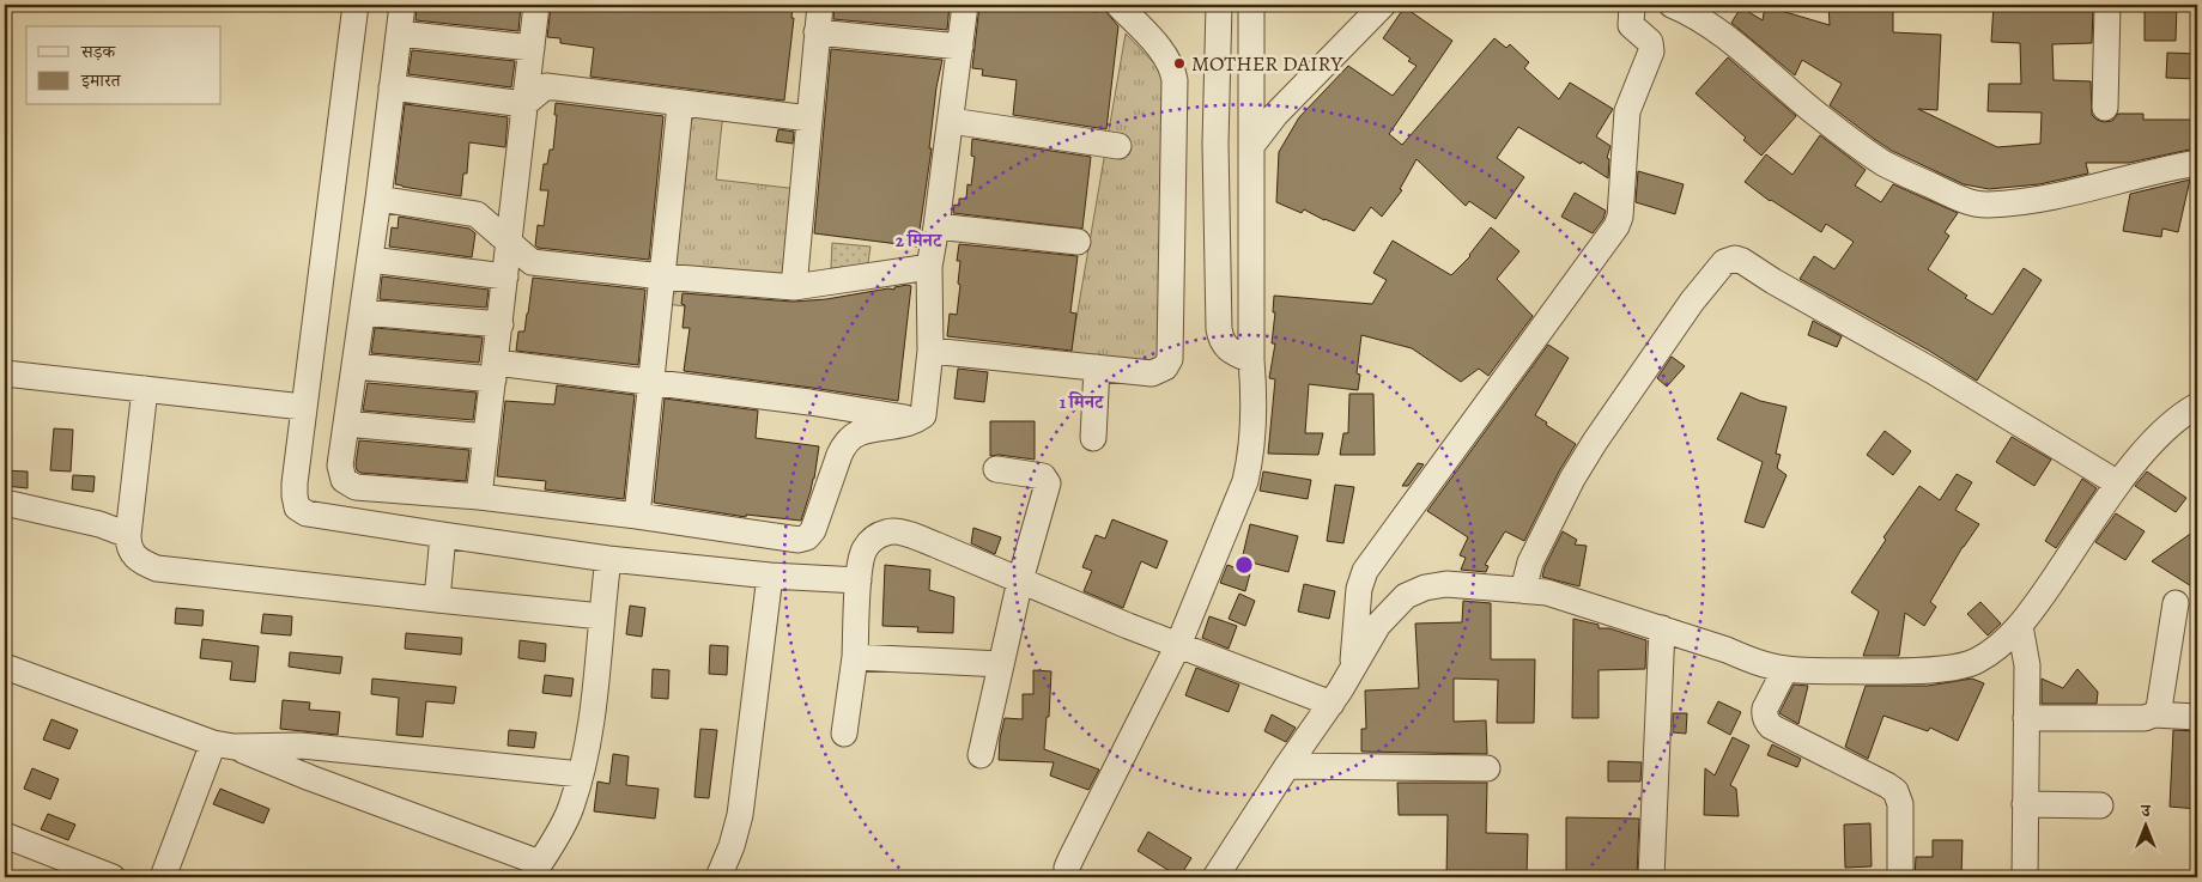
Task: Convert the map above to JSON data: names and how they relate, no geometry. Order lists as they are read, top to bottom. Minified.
{"places":["MOTHER DAIRY"],"legend":["सड़क","इमारत"],"north":"top","rings":["2 मिनट","1 मिनट"]}
